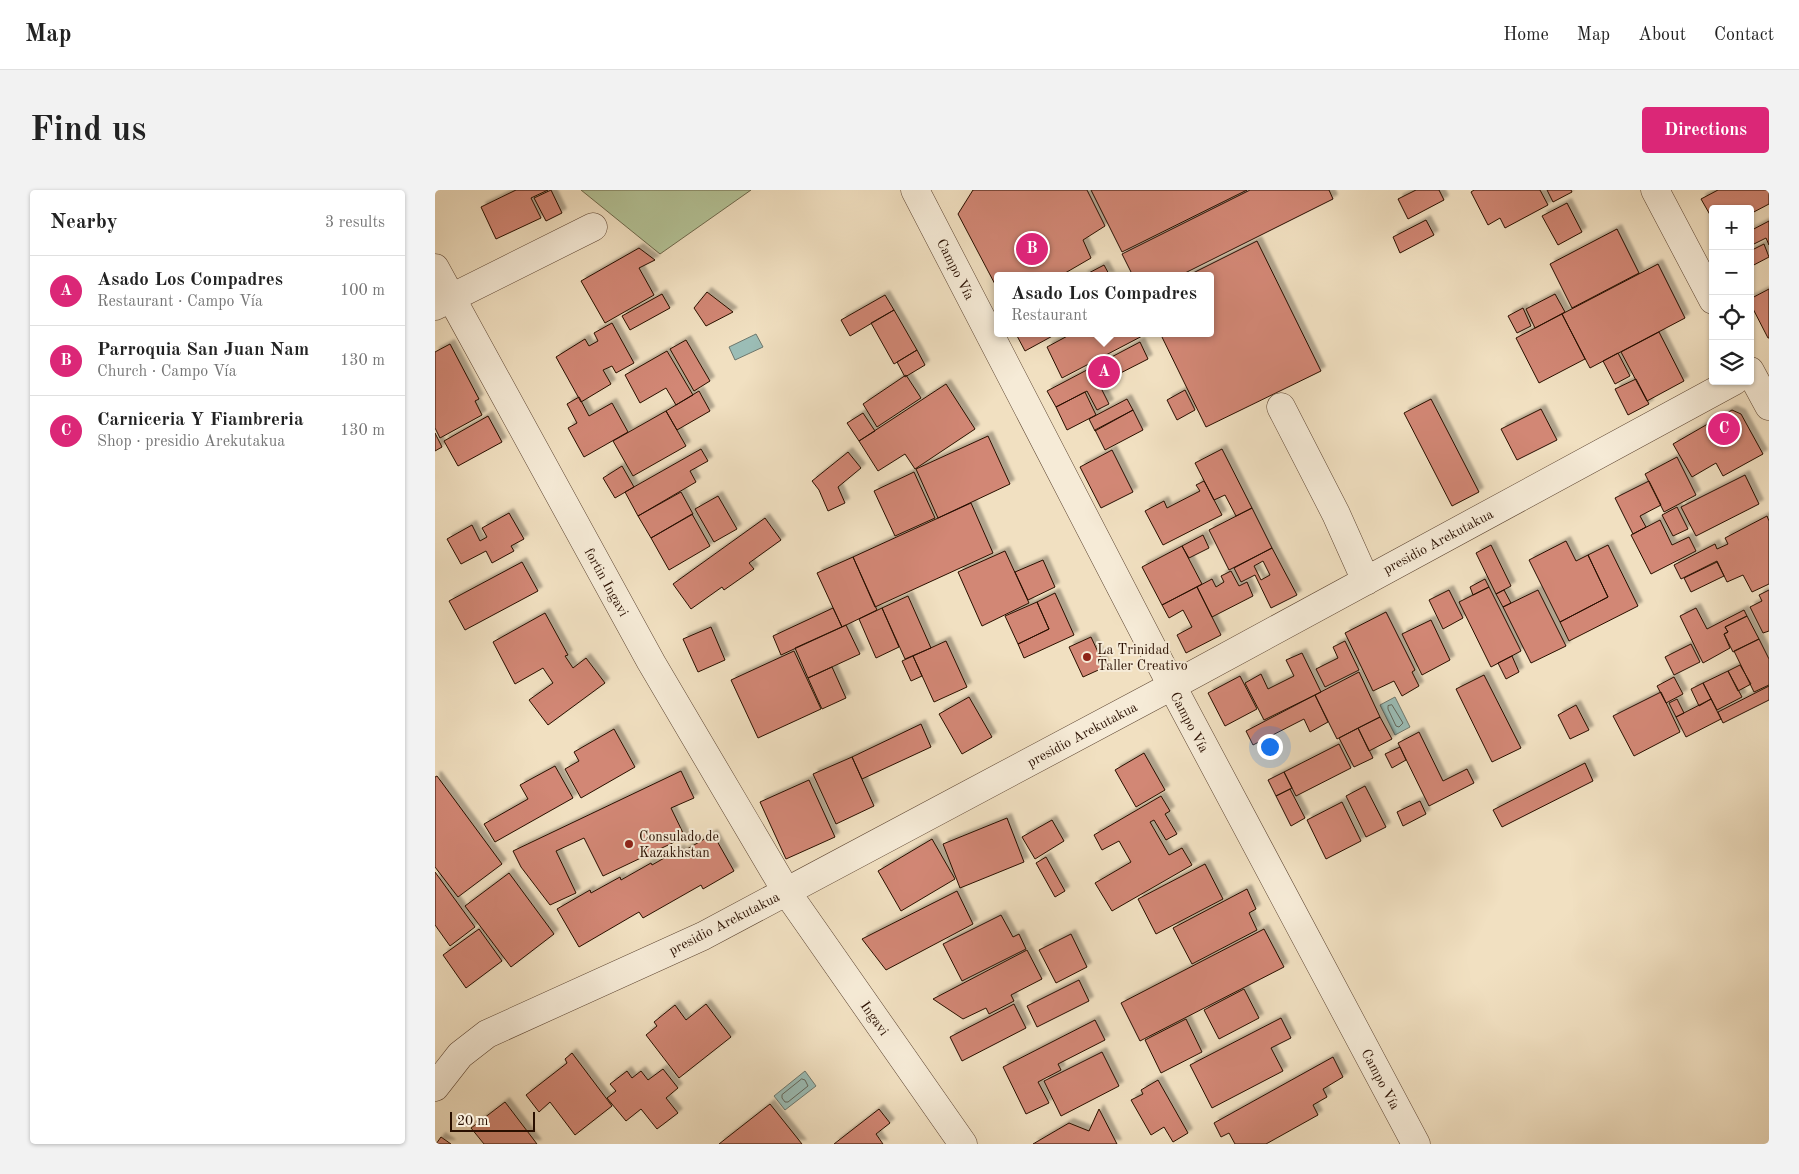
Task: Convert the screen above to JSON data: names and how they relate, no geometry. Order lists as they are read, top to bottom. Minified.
{"streets":{"street":["Campo Vía","presidio Arekutakua","fortin Ingavi","Ingavi"]},"crossings":[["Campo Vía","presidio Arekutakua"],["presidio Arekutakua","fortin Ingavi"],["presidio Arekutakua","Ingavi"],["fortin Ingavi","Ingavi"]],"places":["La Trinidad Taller Creativo","Consulado de Kazakhstan"],"scale_bar":"20 m","page":{"header":"Map","nav":["Home","Map","About","Contact"],"buttons":"Directions","title":"Find us","heading":["Nearby","3 results"],"map_buttons":["+","−"],"pins":["B","A","C"],"list":[{"mark":"A","name":"Asado Los Compadres","note":"Restaurant · Campo Vía","value":"100 m"},{"mark":"B","name":"Parroquia San Juan Nam","note":"Church · Campo Vía","value":"130 m"},{"mark":"C","name":"Carniceria Y Fiambreria","note":"Shop · presidio Arekutakua","value":"130 m"}],"popup":["Asado Los Compadres","Restaurant"],"scale":"20 m"}}
